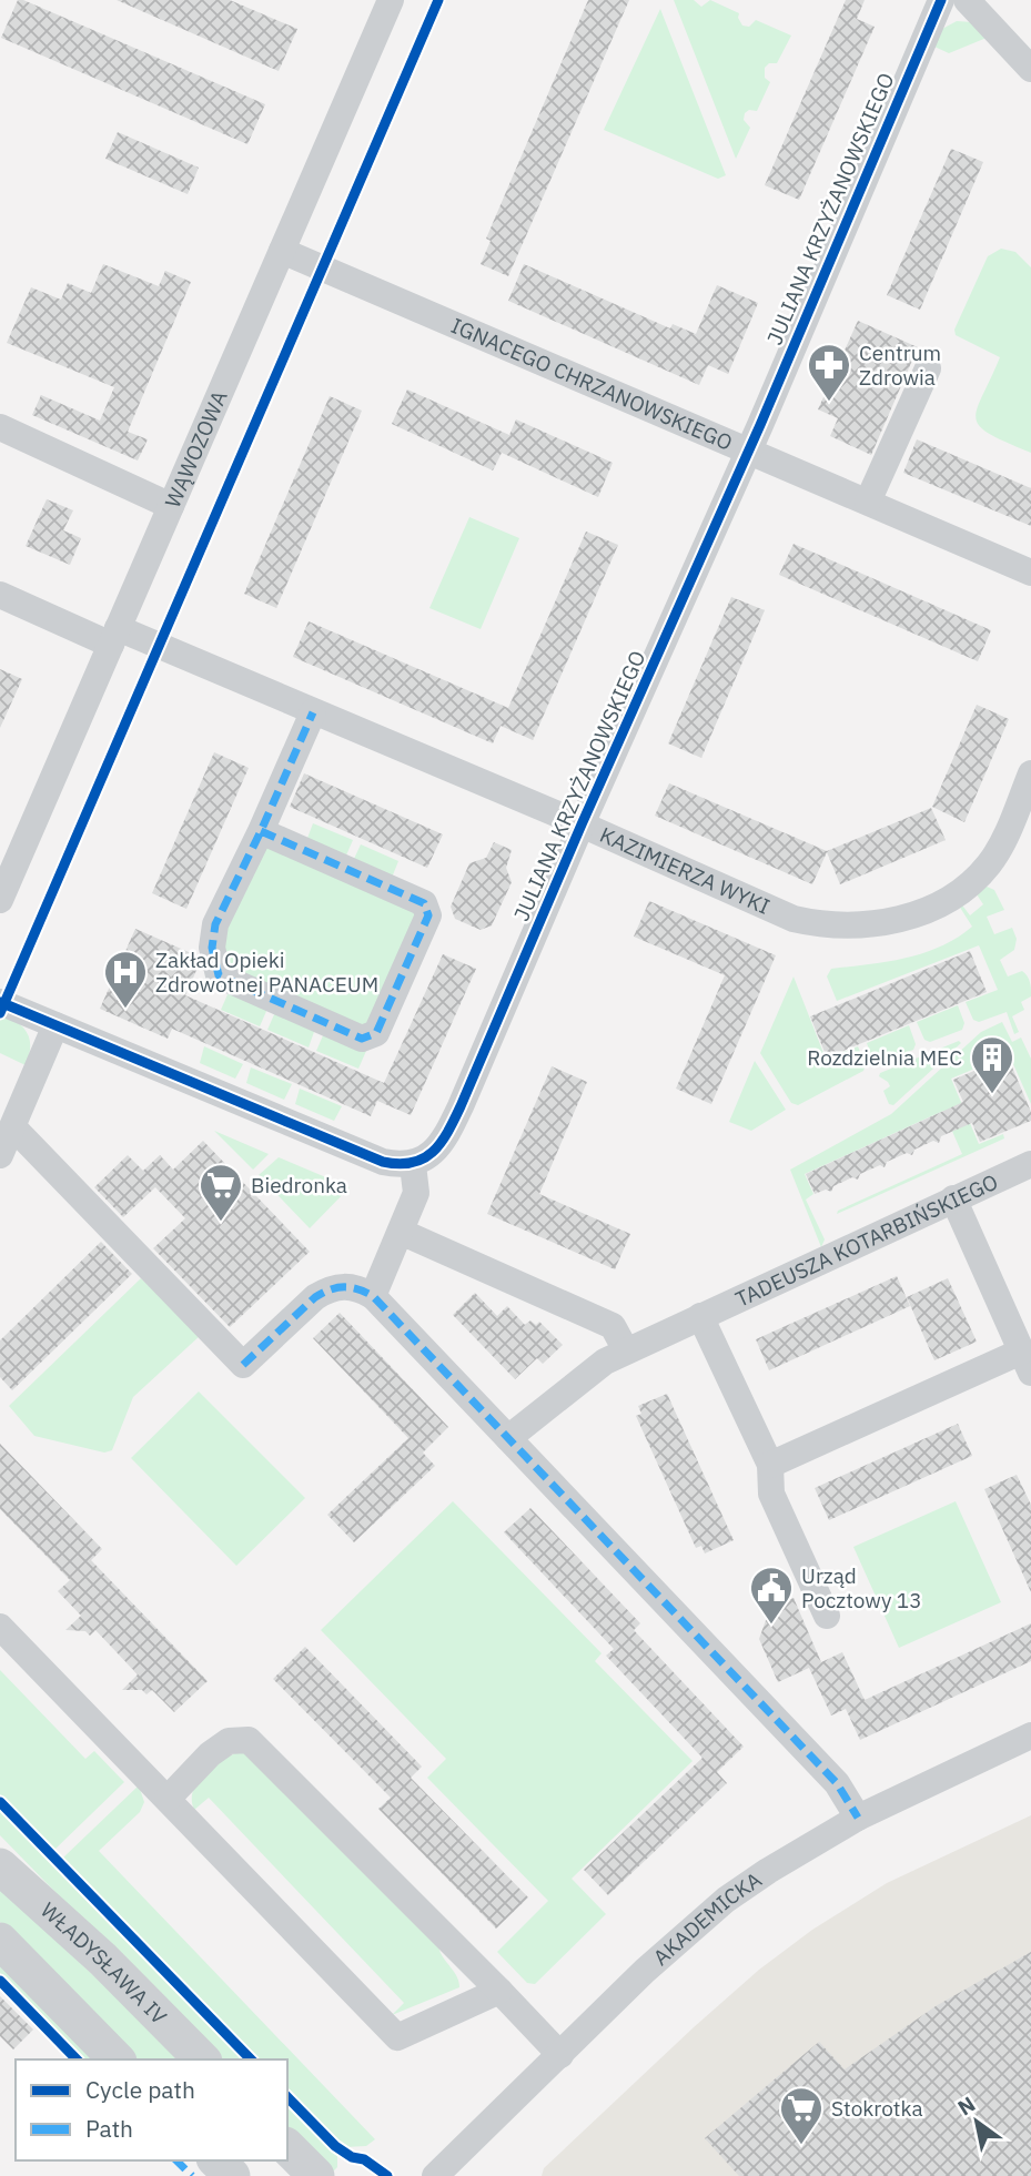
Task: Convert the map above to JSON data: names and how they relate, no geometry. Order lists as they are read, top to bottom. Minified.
{"streets":{"main road":["WŁADYSŁAWA IV"],"street":["JULIANA KRZYŻANOWSKIEGO","IGNACEGO CHRZANOWSKIEGO","WĄWOZOWA","KAZIMIERZA WYKI","TADEUSZA KOTARBIŃSKIEGO","AKADEMICKA"]},"crossings":[["JULIANA KRZYŻANOWSKIEGO","IGNACEGO CHRZANOWSKIEGO"],["JULIANA KRZYŻANOWSKIEGO","KAZIMIERZA WYKI"],["IGNACEGO CHRZANOWSKIEGO","WĄWOZOWA"],["WĄWOZOWA","KAZIMIERZA WYKI"]],"places":{"pharmacy":["Centrum Zdrowia"],"hospital":["Zakład Opieki Zdrowotnej PANACEUM"],"building":["Rozdzielnia MEC"],"supermarket":["Biedronka","Stokrotka"],"public building":["Urząd Pocztowy 13"]},"legend":["Cycle path","Path"],"north":"top left"}
